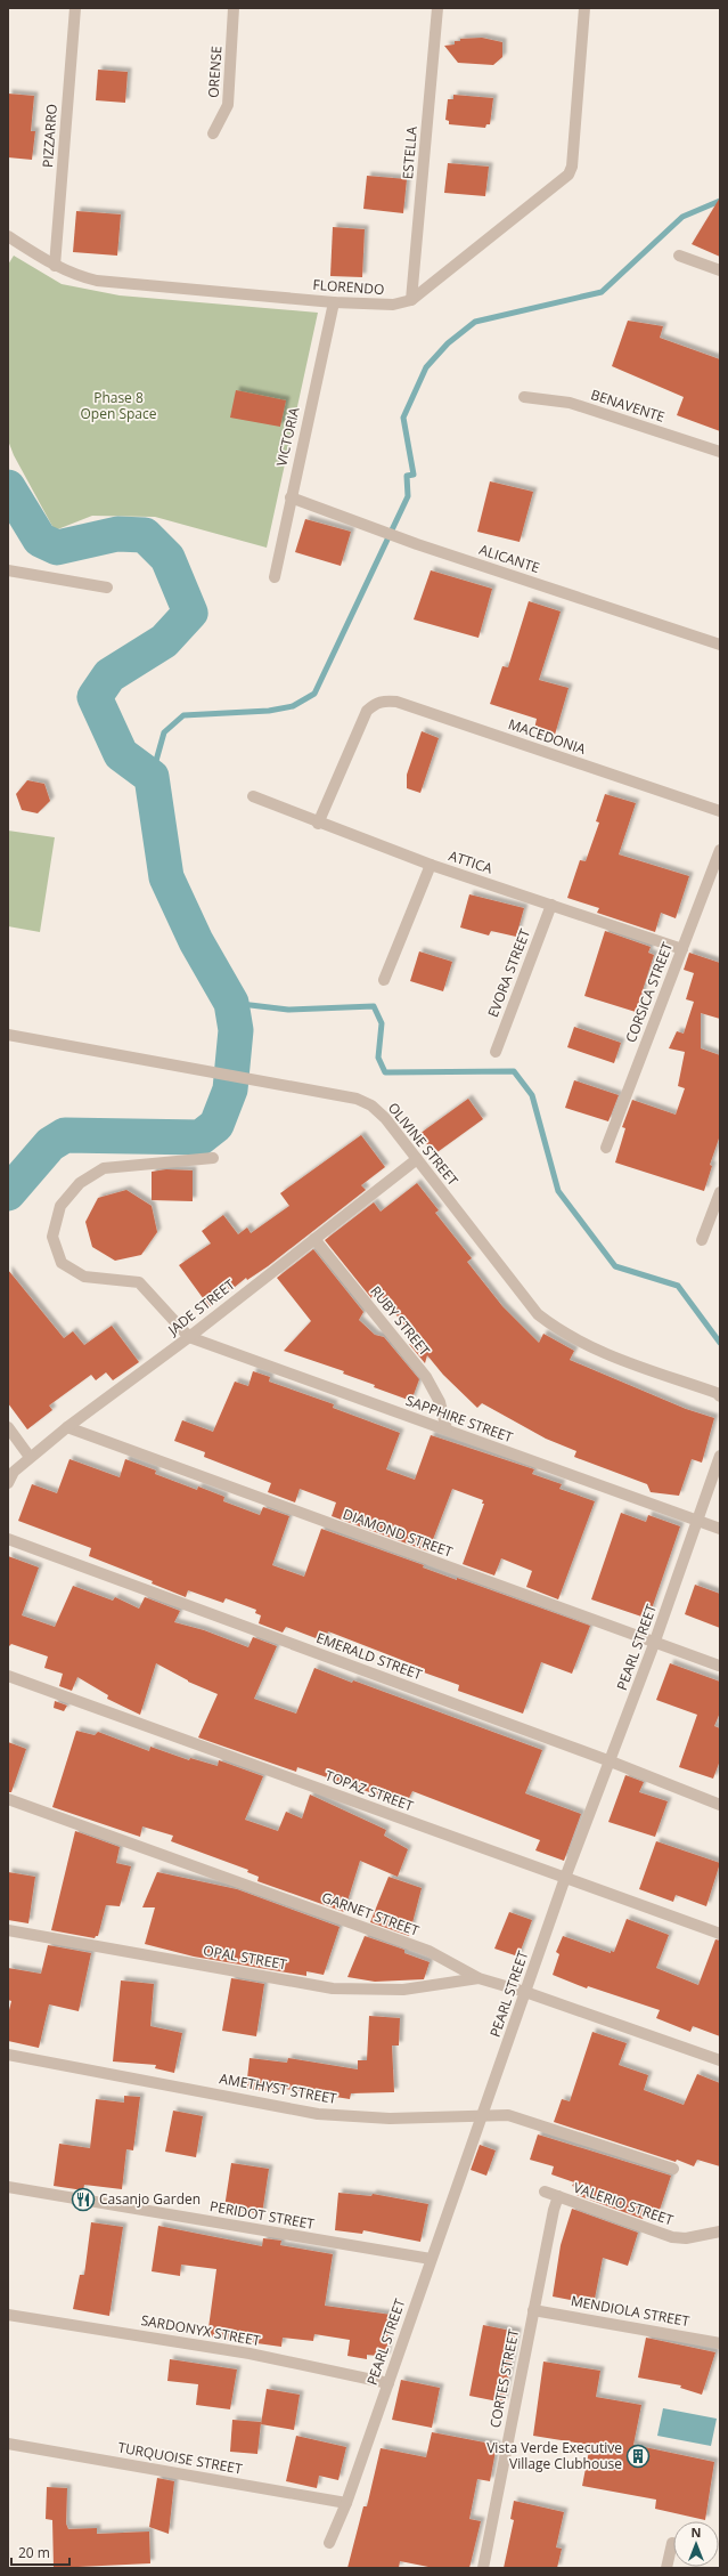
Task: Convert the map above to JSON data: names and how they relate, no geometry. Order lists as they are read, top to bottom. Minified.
{"streets":{"street":["ORENSE","PIZZARRO","ESTELLA","FLORENDO","BENAVENTE","VICTORIA","ALICANTE","MACEDONIA","ATTICA","EVORA STREET","CORSICA STREET","OLIVINE STREET","JADE STREET","RUBY STREET","SAPPHIRE STREET","DIAMOND STREET","PEARL STREET","EMERALD STREET","TOPAZ STREET","GARNET STREET","OPAL STREET","AMETHYST STREET","VALERIO STREET","PERIDOT STREET","MENDIOLA STREET","SARDONYX STREET","CORTES STREET","TURQUOISE STREET"]},"crossings":[["PIZZARRO","FLORENDO"],["ESTELLA","FLORENDO"],["FLORENDO","VICTORIA"],["VICTORIA","ALICANTE"],["MACEDONIA","ATTICA"],["ATTICA","EVORA STREET"],["ATTICA","CORSICA STREET"],["OLIVINE STREET","JADE STREET"],["JADE STREET","RUBY STREET"],["JADE STREET","SAPPHIRE STREET"],["JADE STREET","DIAMOND STREET"],["RUBY STREET","SAPPHIRE STREET"],["SAPPHIRE STREET","PEARL STREET"],["DIAMOND STREET","PEARL STREET"],["PEARL STREET","EMERALD STREET"],["PEARL STREET","TOPAZ STREET"],["PEARL STREET","GARNET STREET"],["PEARL STREET","AMETHYST STREET"],["PEARL STREET","PERIDOT STREET"],["PEARL STREET","SARDONYX STREET"],["PEARL STREET","TURQUOISE STREET"],["GARNET STREET","OPAL STREET"],["VALERIO STREET","CORTES STREET"],["MENDIOLA STREET","CORTES STREET"]],"parks":["Phase 8 Open Space"],"places":{"restaurant":["Casanjo Garden"],"building":["Vista Verde Executive Village Clubhouse"]},"scale_bar":"20 m","north":"top"}
